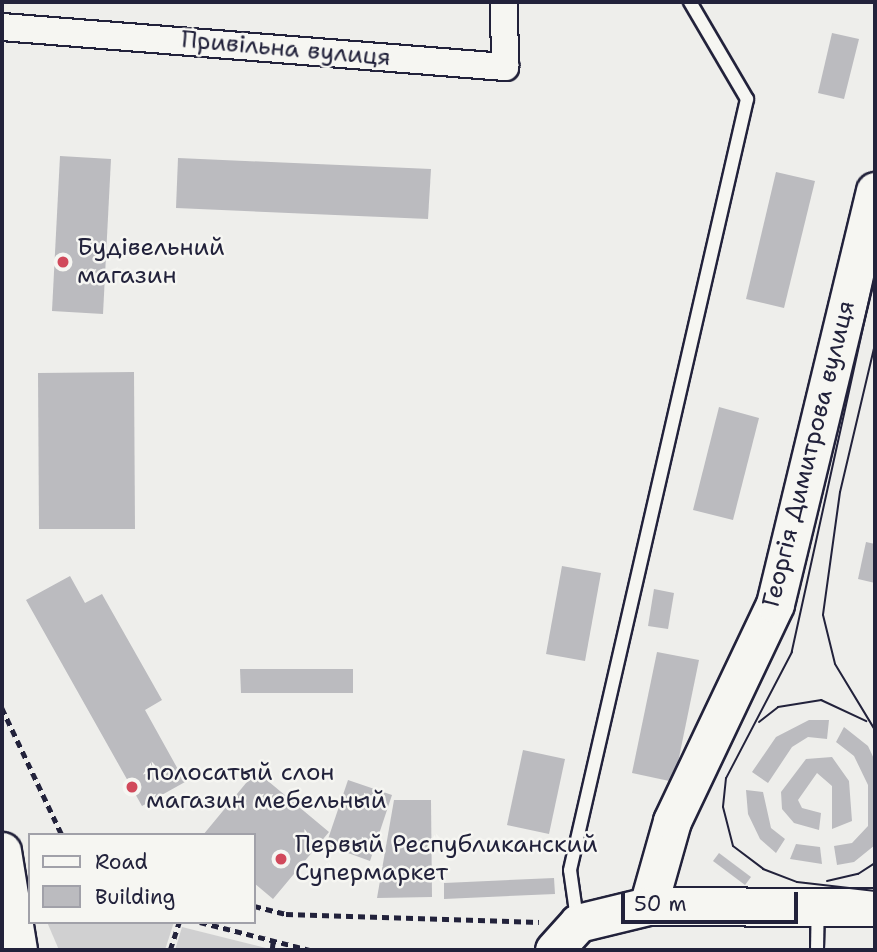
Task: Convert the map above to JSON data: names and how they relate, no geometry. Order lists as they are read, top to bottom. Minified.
{"streets":{"street":["Привільна вулиця","Георгія Димитрова вулиця"]},"places":["Будівельний магазин","полосатый слон магазин мебельный","Первый Республиканский Супермаркет"],"legend":["Road","Building"],"scale_bar":"50 m"}
